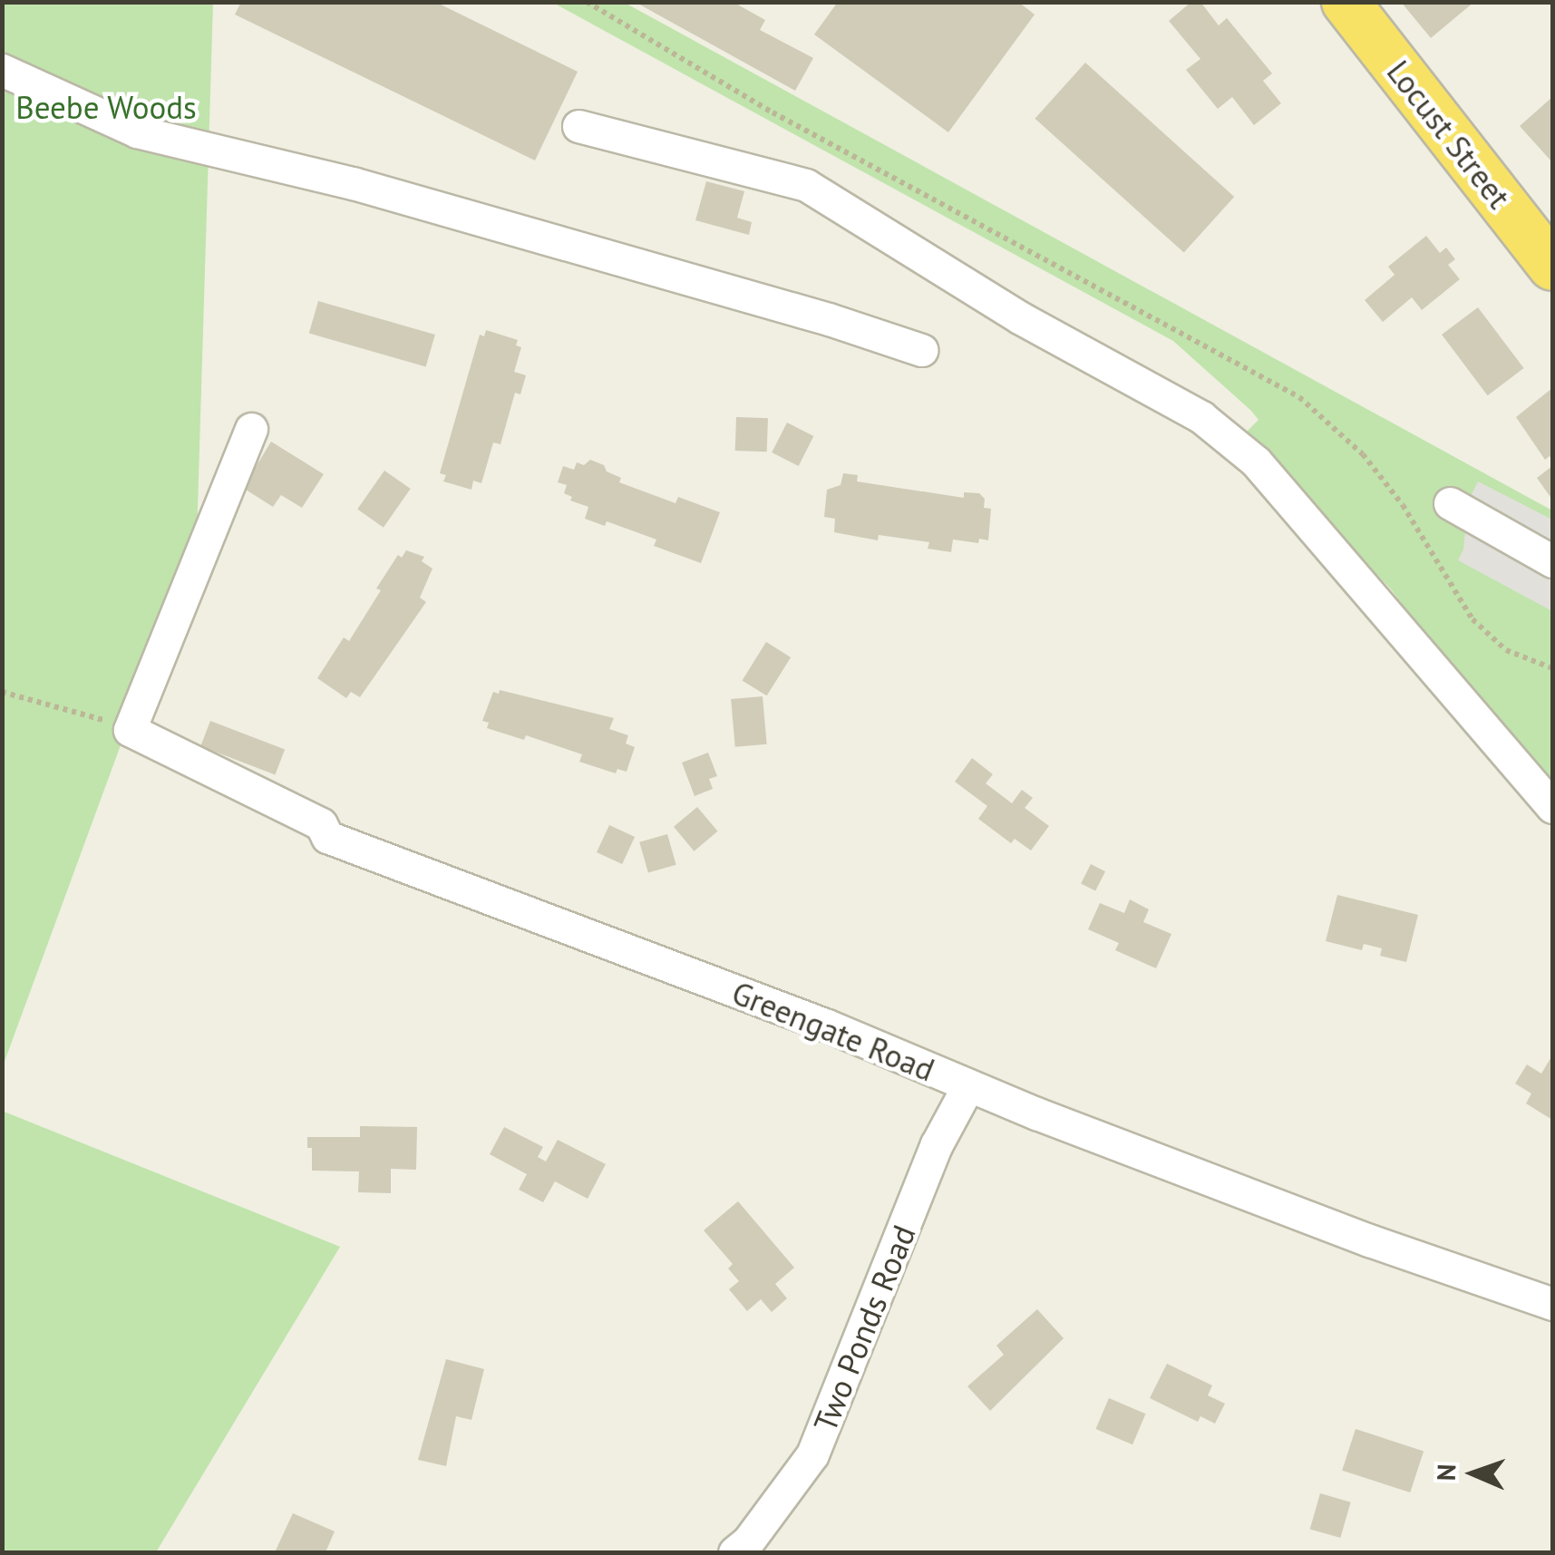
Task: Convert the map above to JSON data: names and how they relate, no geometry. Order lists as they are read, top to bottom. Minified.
{"streets":{"highway":["Locust Street"],"street":["Greengate Road","Two Ponds Road"]},"crossings":[["Greengate Road","Two Ponds Road"]],"parks":["Beebe Woods"],"north":"left"}
